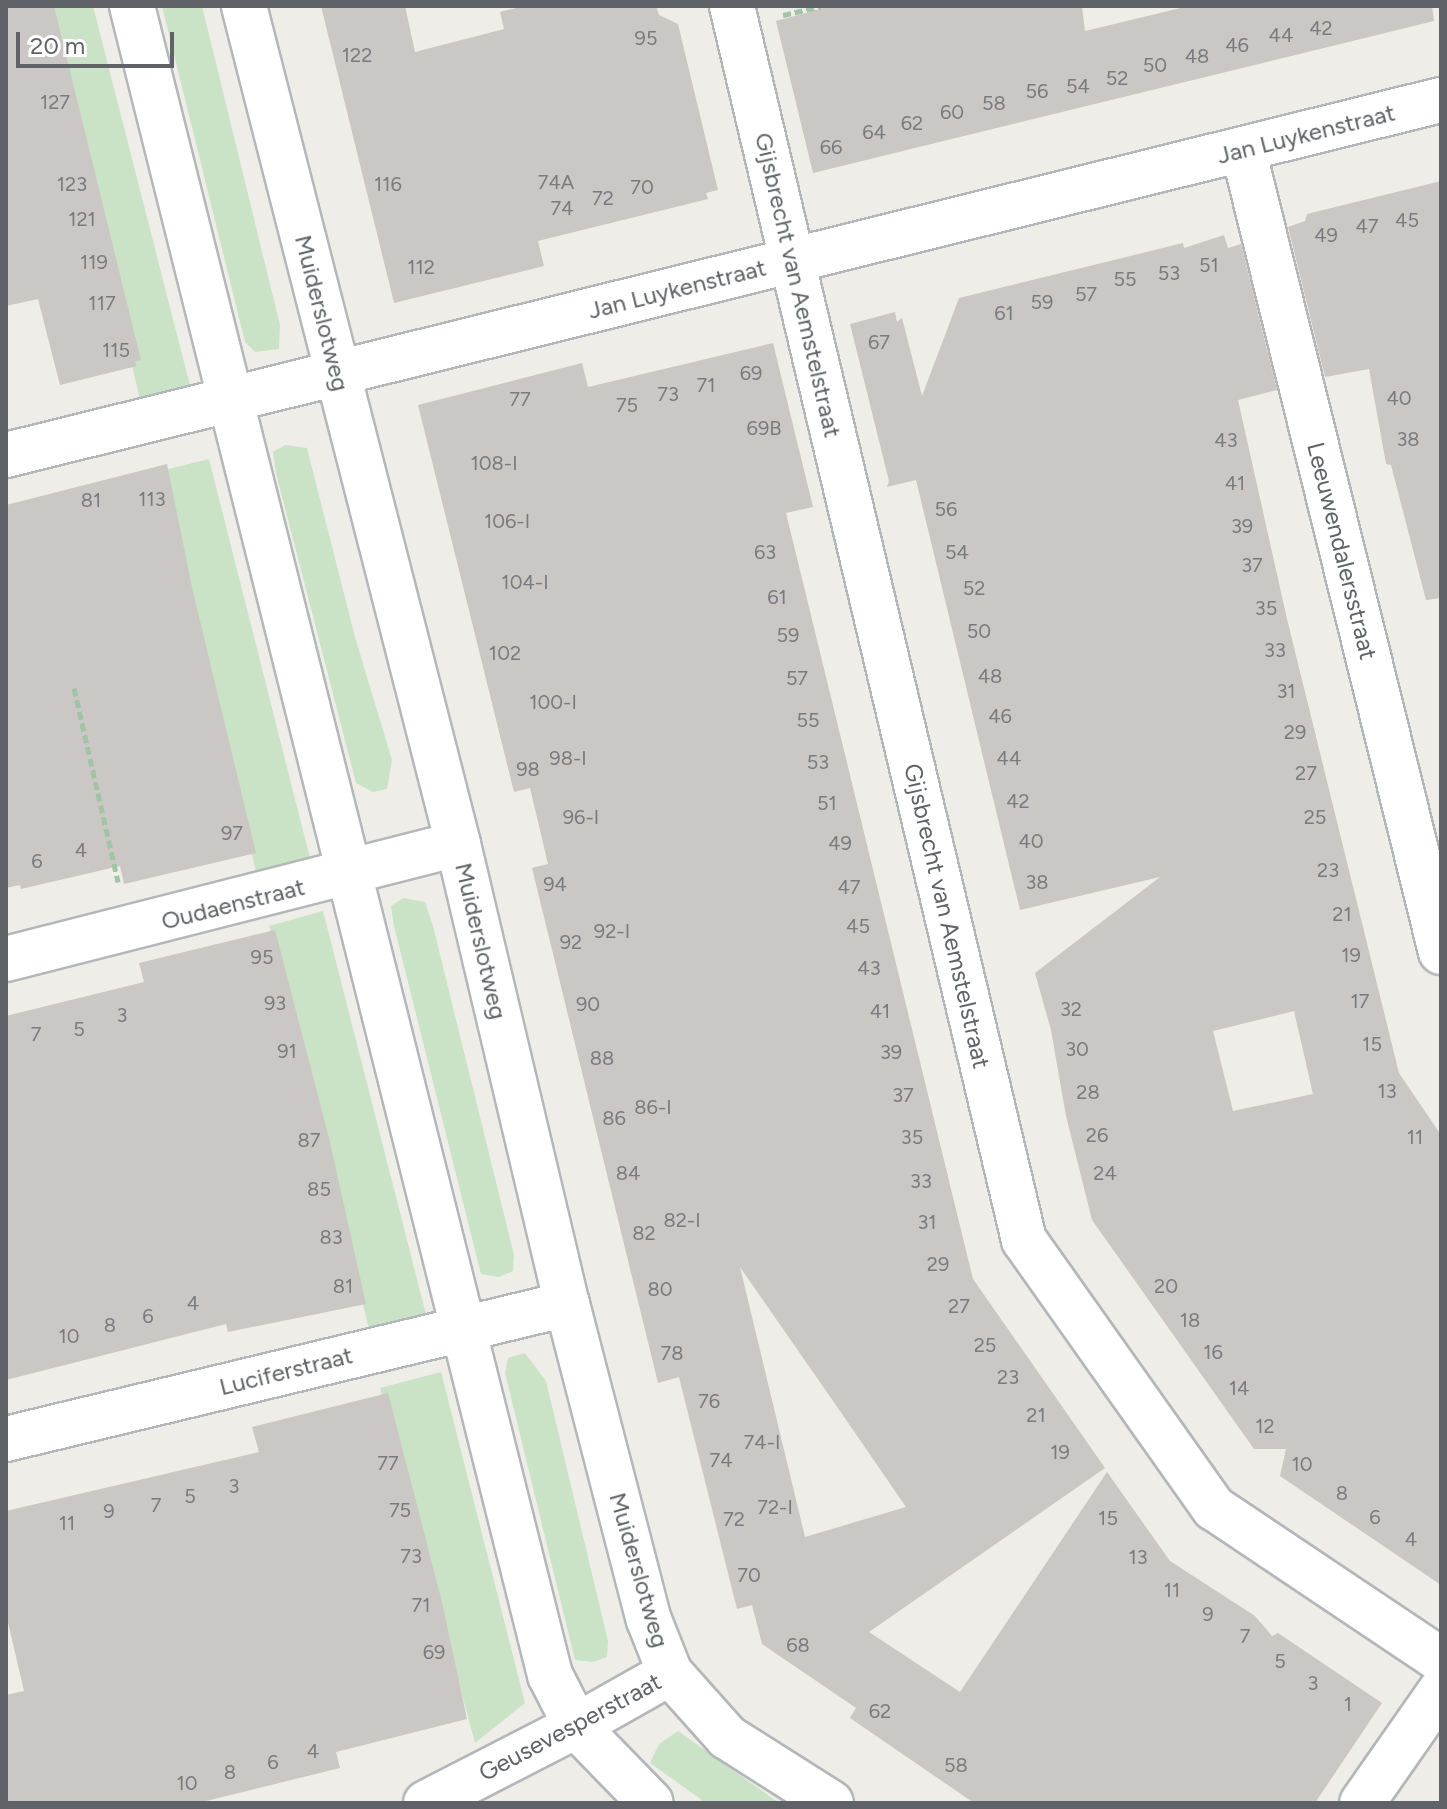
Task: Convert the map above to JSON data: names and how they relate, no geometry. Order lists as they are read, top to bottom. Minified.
{"streets":{"street":["Jan Luykenstraat","Gijsbrecht van Aemstelstraat","Muiderslotweg","Leeuwendalersstraat","Oudaenstraat","Luciferstraat","Geusevesperstraat"]},"crossings":[["Jan Luykenstraat","Gijsbrecht van Aemstelstraat"],["Jan Luykenstraat","Muiderslotweg"],["Jan Luykenstraat","Leeuwendalersstraat"],["Muiderslotweg","Oudaenstraat"],["Muiderslotweg","Luciferstraat"],["Muiderslotweg","Geusevesperstraat"]],"house_numbers":["42","44","95","46","122","48","50","52","54","56","127","58","60","62","64","66","74A","123","116","70","72","74","121","45","47","49","119","51","112","53","55","57","59","117","61","67","115","69","71","73","40","77","75","69B","38","43","108-I","41","113","81","56","106-I","39","63","54","37","104-I","52","61","35","50","59","33","102","48","57","31","100-I","46","55","29","98-I","44","53","98","27","42","51","96-I","25","97","40","49","4","6","23","38","94","47","21","45","92-I","92","19","95","43","17","93","90","32","41","3","5","7","15","30","91","39","88","13","28","37","86-I","86","26","35","11","87","84","24","33","85","82-I","31","82","83","29","81","20","80","4","27","6","18","8","10","25","16","78","23","14","76","21","12","74-I","19","74","77","10","3","8","5","7","72-I","75","9","6","15","72","11","4","73","13","70","11","71","9","7","68","69","5","3","1","62","4","6","58","8","10"],"scale_bar":"20 m"}
